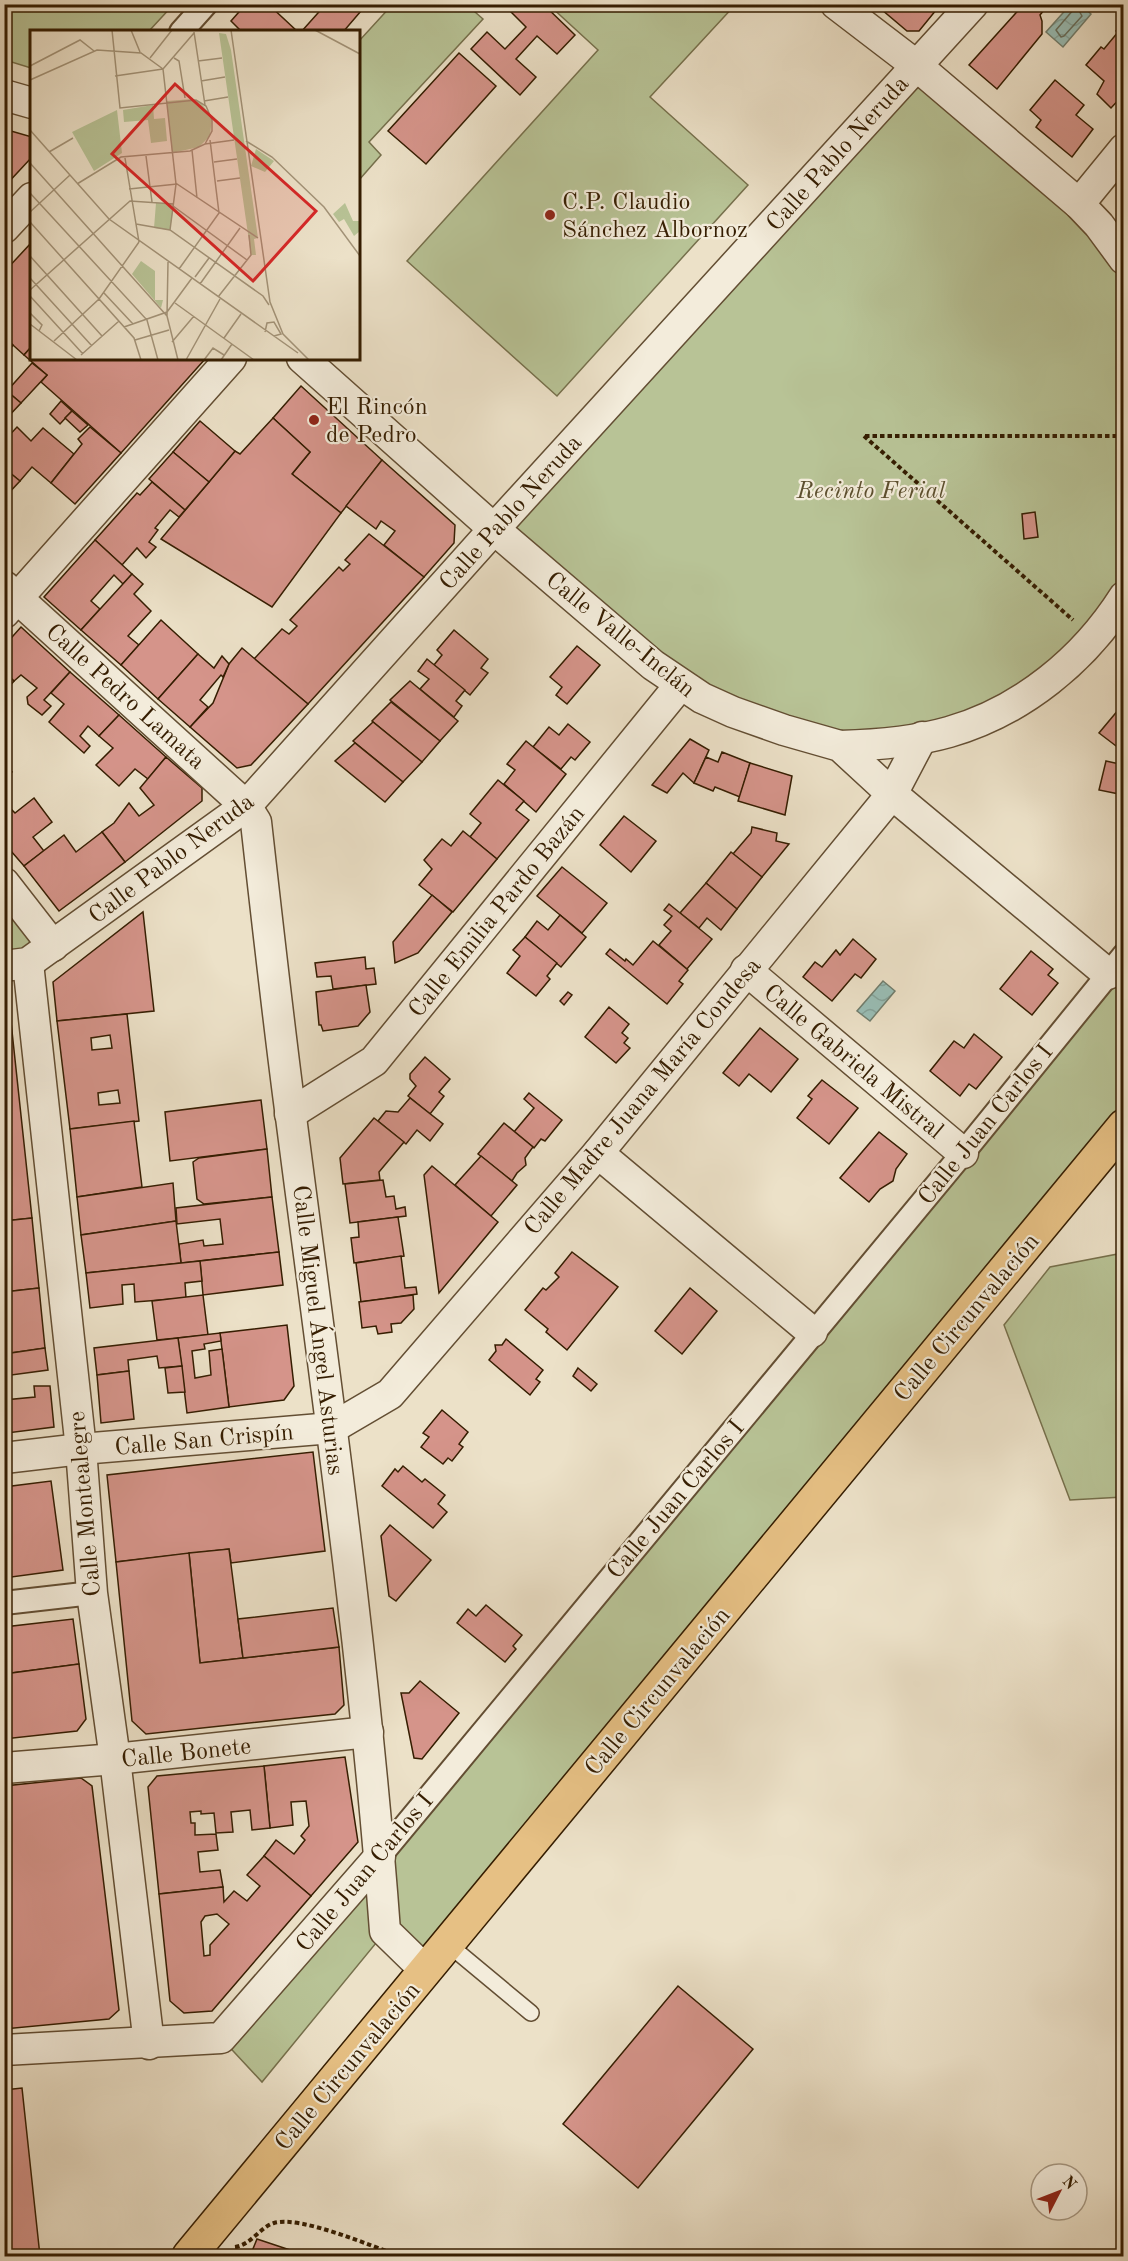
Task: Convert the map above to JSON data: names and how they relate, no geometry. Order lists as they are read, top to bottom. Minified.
{"streets":{"main road":["Calle Circunvalación"],"street":["Calle Pablo Neruda","Calle Valle-Inclán","Calle Pedro Lamata","Calle Emilia Pardo Bazán","Calle Gabriela Mistral","Calle Madre Juana María Condesa","Calle Juan Carlos I","Calle Miguel Ángel Asturias","Calle San Crispín","Calle Montealegre","Calle Bonete"]},"crossings":[["Calle Pablo Neruda","Calle Valle-Inclán"],["Calle Pablo Neruda","Calle Pedro Lamata"],["Calle Pablo Neruda","Calle Miguel Ángel Asturias"],["Calle Pablo Neruda","Calle Montealegre"],["Calle Valle-Inclán","Calle Emilia Pardo Bazán"],["Calle Valle-Inclán","Calle Madre Juana María Condesa"],["Calle Valle-Inclán","Calle Juan Carlos I"],["Calle Pedro Lamata","Calle Miguel Ángel Asturias"],["Calle Emilia Pardo Bazán","Calle Miguel Ángel Asturias"],["Calle Gabriela Mistral","Calle Madre Juana María Condesa"],["Calle Gabriela Mistral","Calle Juan Carlos I"],["Calle Madre Juana María Condesa","Calle Miguel Ángel Asturias"],["Calle Madre Juana María Condesa","Calle San Crispín"],["Calle Juan Carlos I","Calle Miguel Ángel Asturias"],["Calle Juan Carlos I","Calle Montealegre"],["Calle Circunvalación","Calle Miguel Ángel Asturias"],["Calle Miguel Ángel Asturias","Calle San Crispín"],["Calle Miguel Ángel Asturias","Calle Bonete"],["Calle San Crispín","Calle Montealegre"],["Calle Montealegre","Calle Bonete"]],"parks":["Recinto Ferial"],"places":["C.P. Claudio Sánchez Albornoz","El Rincón de Pedro"],"north":"top right"}
